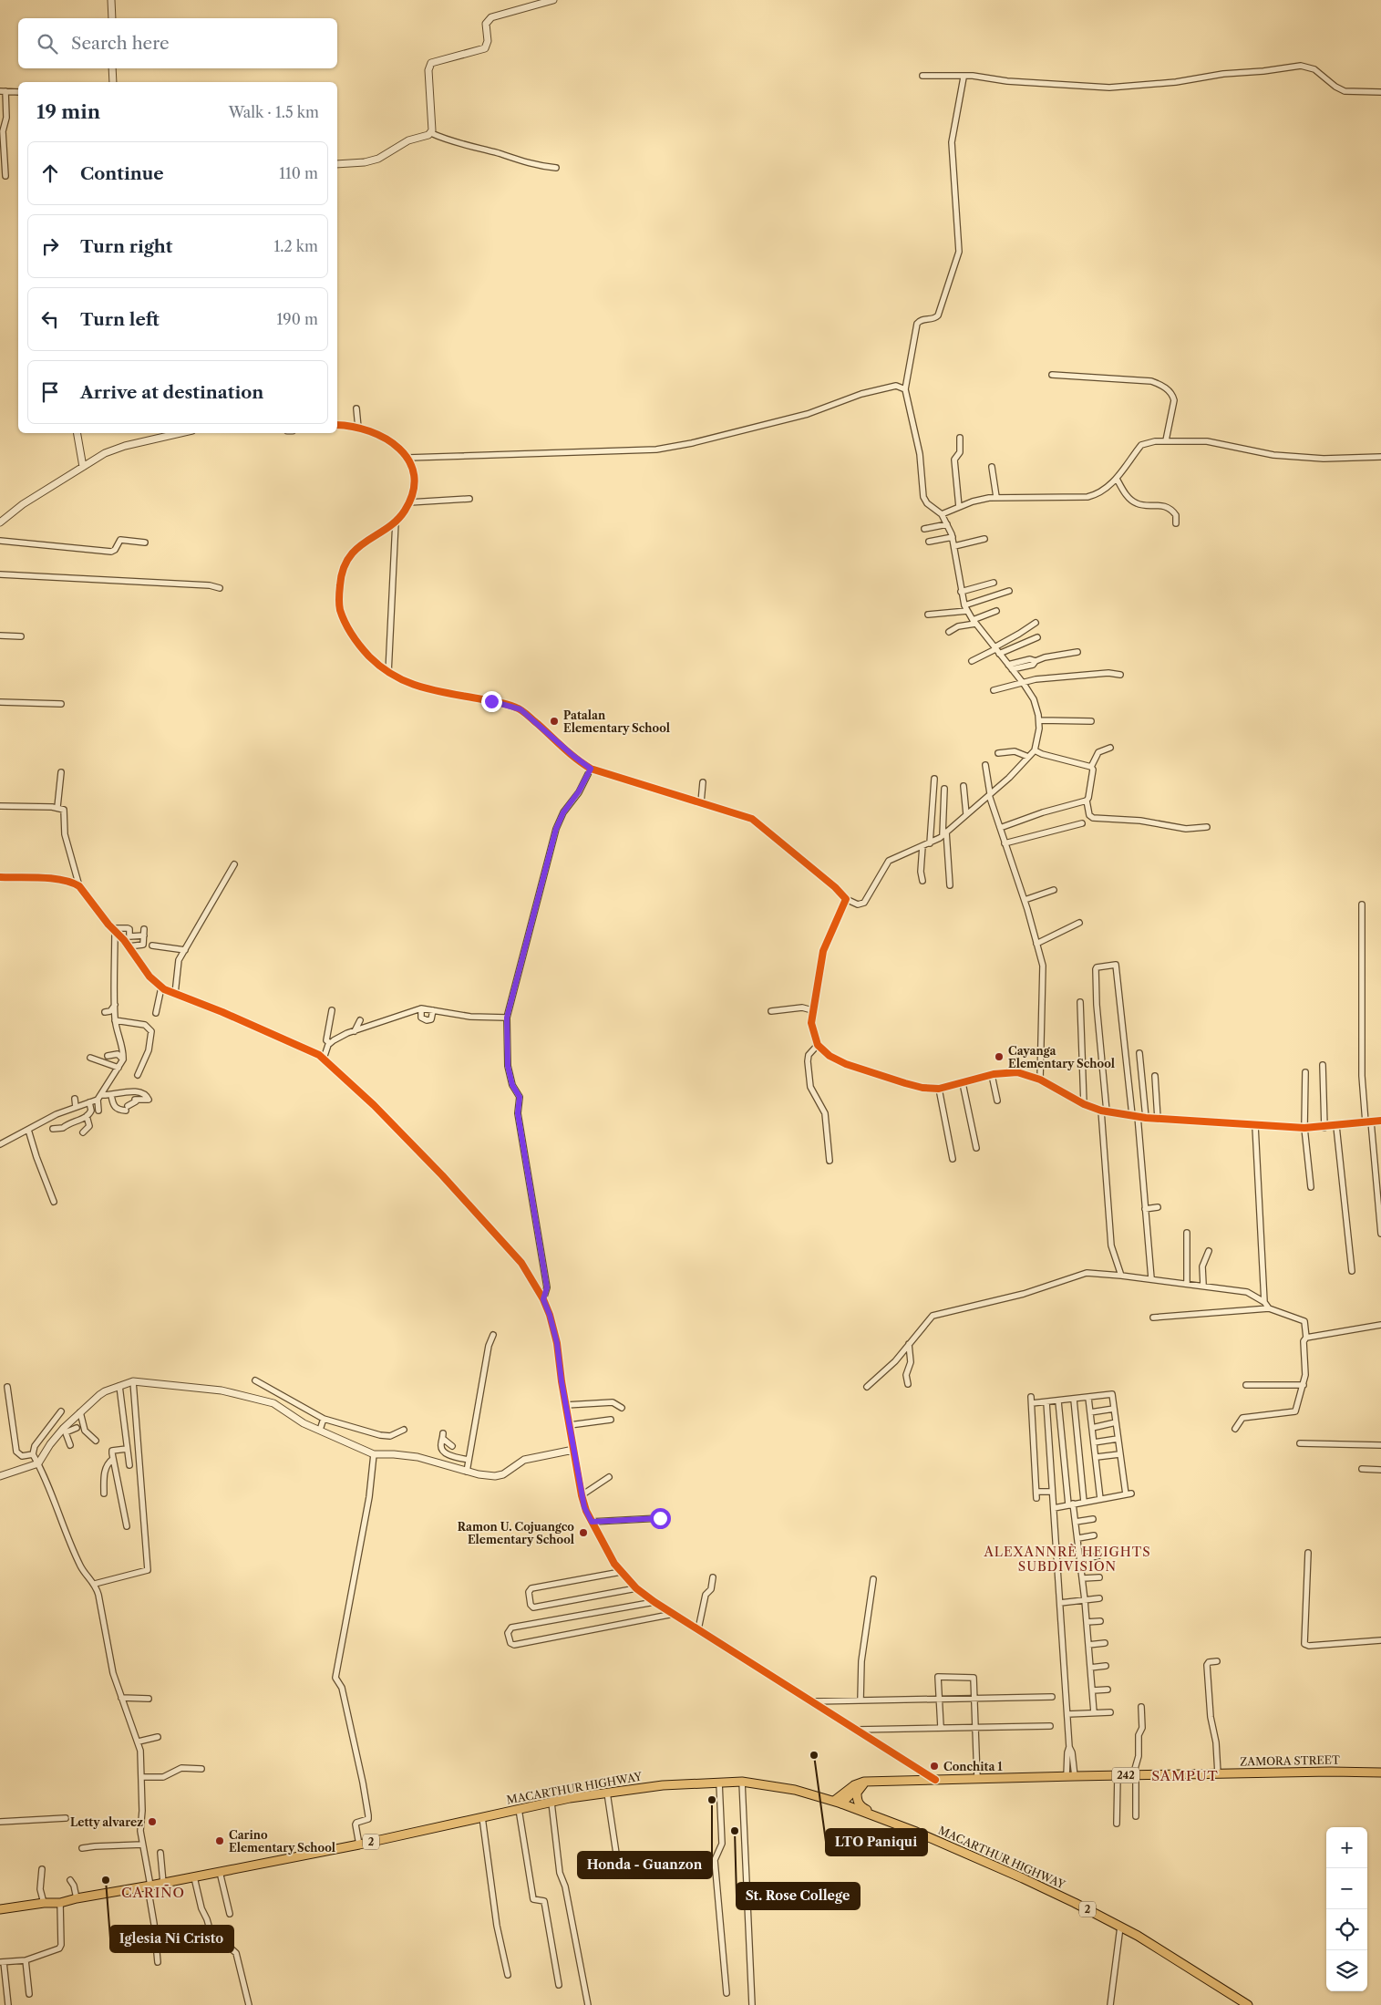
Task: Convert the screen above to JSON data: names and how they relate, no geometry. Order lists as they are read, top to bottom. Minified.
{"streets":{"main road":["ZAMORA STREET","242","MACARTHUR HIGHWAY","2"]},"districts":["ALEXANNRÈ HEIGHTS SUBDIVISION","SAMPUT","CARIÑO"],"places":["Patalan Elementary School","Cayanga Elementary School","Ramon U. Cojuangco Elementary School","LTO Paniqui","Conchita 1","Honda - Guanzon","Letty alvarez","St. Rose College","Carino Elementary School","Iglesia Ni Cristo"],"page":{"search":"Search here","heading":["19 min","Walk · 1.5 km"],"list":[["Continue","110 m"],["Turn right","1.2 km"],["Turn left","190 m"],"Arrive at destination"],"map_buttons":["+","−"]}}
